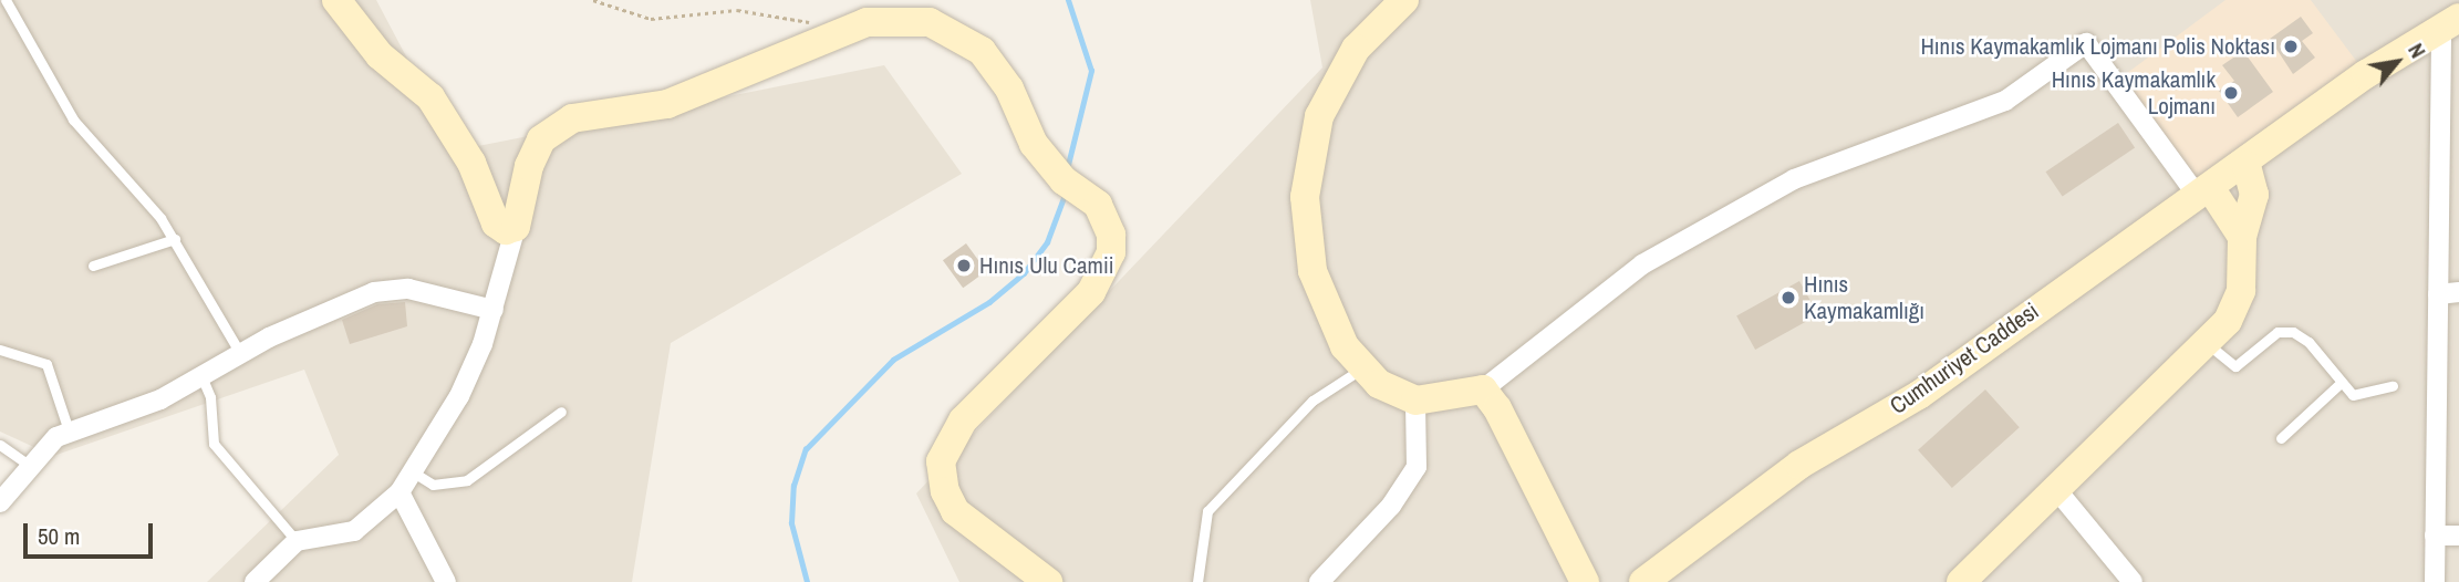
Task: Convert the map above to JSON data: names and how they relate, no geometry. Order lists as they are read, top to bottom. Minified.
{"streets":{"street":["Cumhuriyet Caddesi"]},"places":["Hınıs Kaymakamlık Lojmanı Polis Noktası","Hınıs Kaymakamlık Lojmanı","Hınıs Ulu Camii","Hınıs Kaymakamlığı"],"scale_bar":"50 m","north":"top right"}
